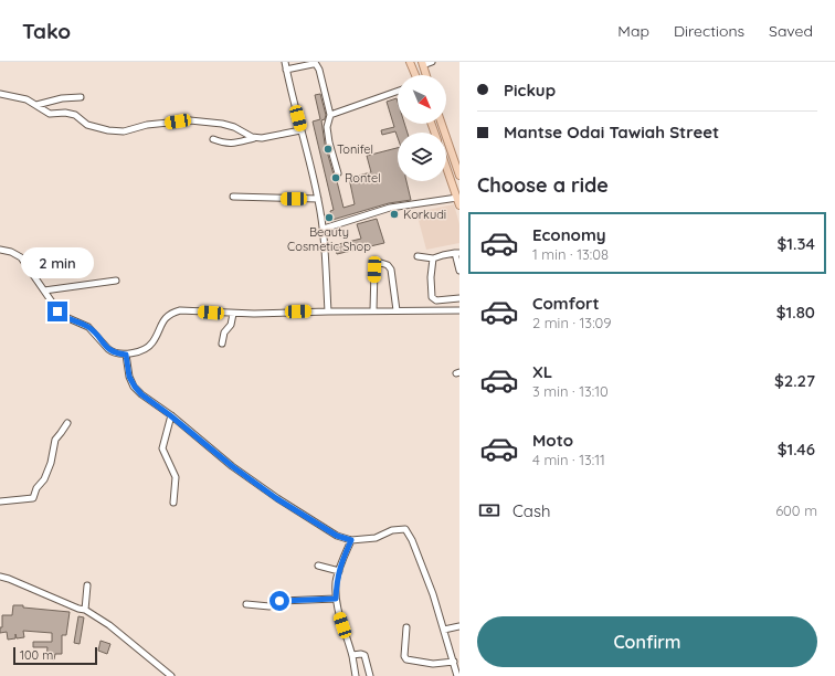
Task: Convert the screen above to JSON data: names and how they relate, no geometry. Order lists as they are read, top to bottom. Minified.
{"places":["Tonifel","Rontel","Korkudi","Beauty Cosmetic Shop"],"scale_bar":"100 m","north":"bottom right","page":{"header":"Tako","nav":["Map","Directions","Saved"],"banner":["Pickup","Mantse Odai Tawiah Street"],"heading":"Choose a ride","list":[{"name":"Economy","note":"1 min · 13:08","value":"$1.34"},{"name":"Comfort","note":"2 min · 13:09","value":"$1.80"},{"name":"XL","note":"3 min · 13:10","value":"$2.27"},{"name":"Moto","note":"4 min · 13:11","value":"$1.46"}],"bubble":"2 min","pay":["Cash","600 m"],"buttons":"Confirm","scale":"100 m"}}
